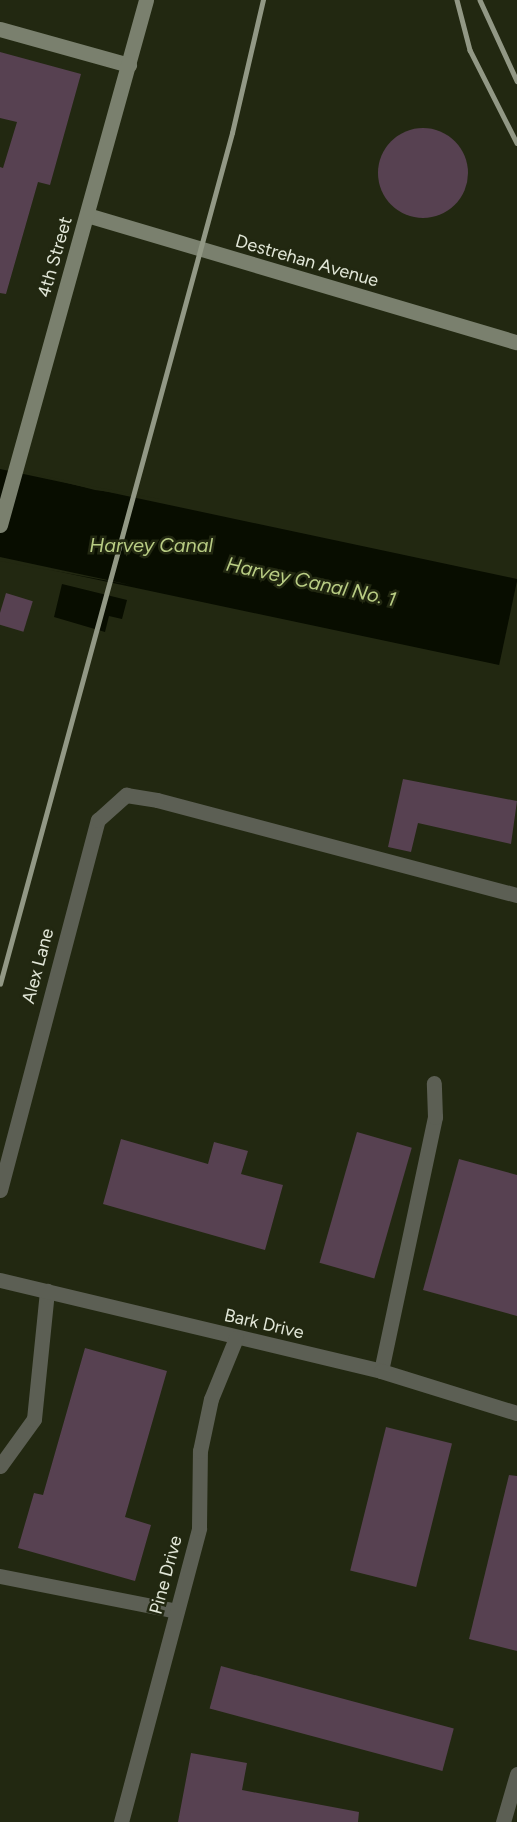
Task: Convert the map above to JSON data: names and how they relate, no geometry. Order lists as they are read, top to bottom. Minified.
{"streets":{"main road":["4th Street","Destrehan Avenue"],"street":["Alex Lane","Bark Drive","Pine Drive"]},"crossings":[["4th Street","Destrehan Avenue"],["Bark Drive","Pine Drive"]],"water":["Harvey Canal","Harvey Canal No. 1"]}
